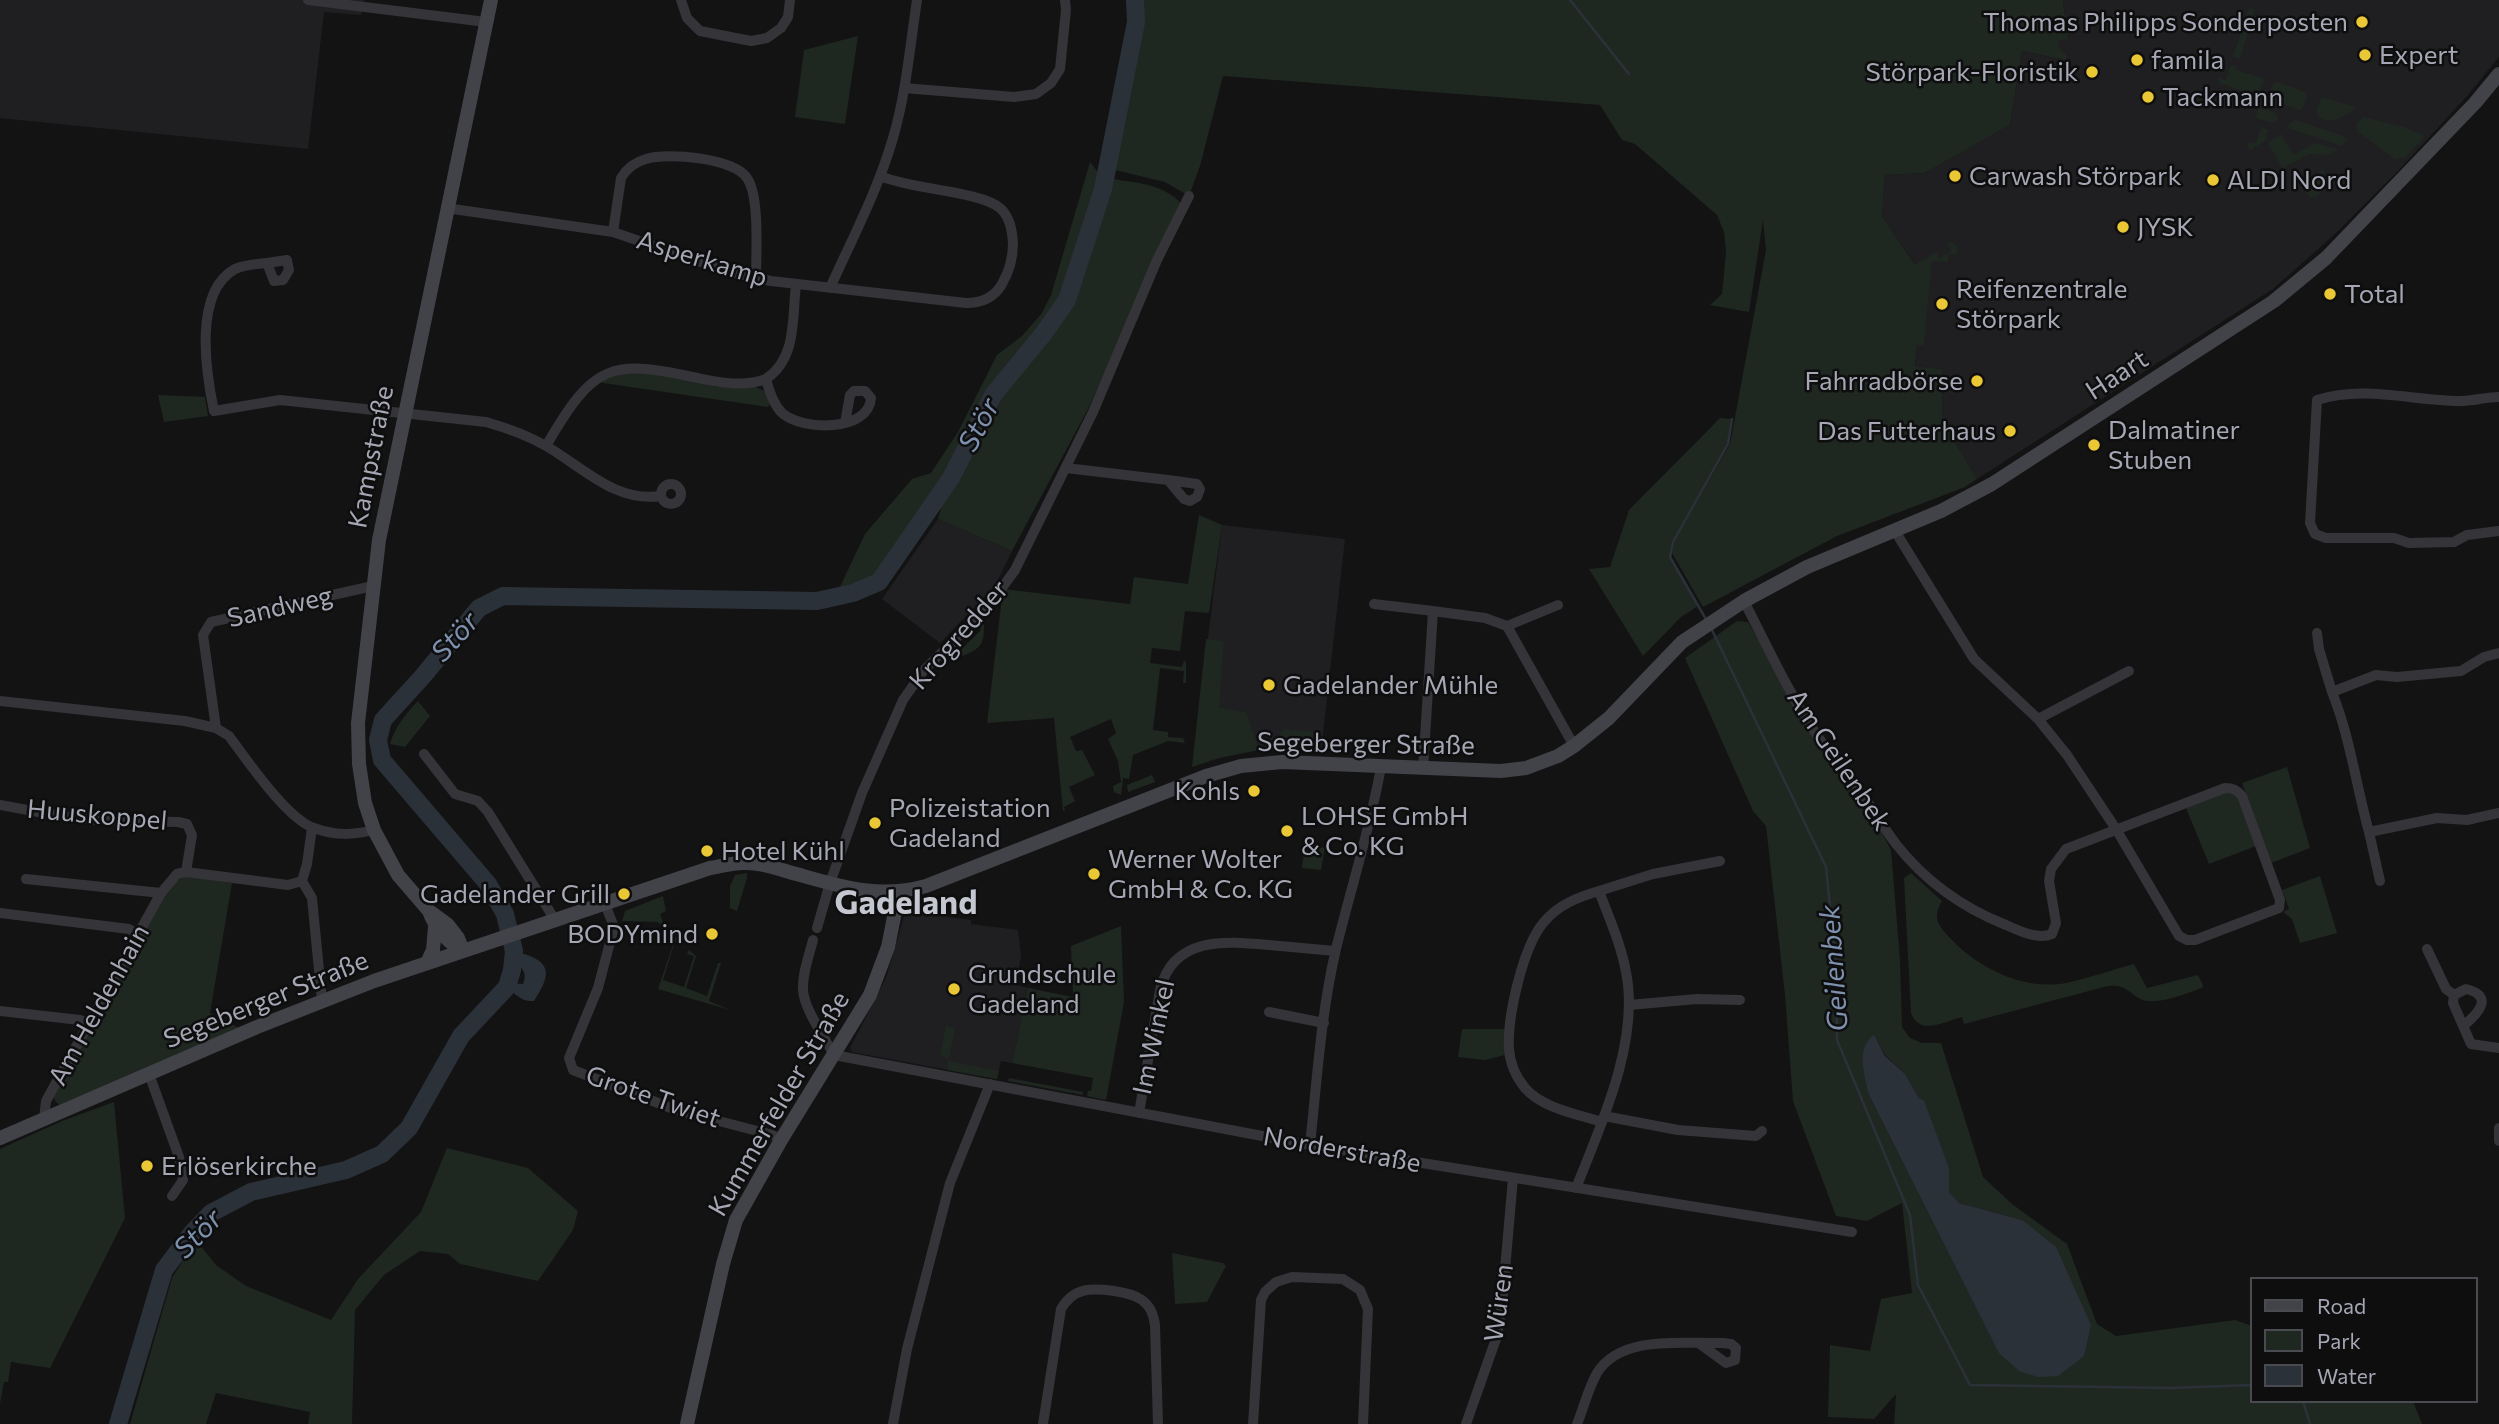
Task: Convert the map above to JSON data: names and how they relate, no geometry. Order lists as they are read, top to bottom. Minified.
{"streets":{"main road":["Haart","Kampstraße","Segeberger Straße","Kummerfelder Straße"],"street":["Asperkamp","Sandweg","Krogredder","Am Geilenbek","Huuskoppel","Am Heldenhain","Im Winkel","Grote Twiet","Norderstraße","Würen"]},"crossings":[["Asperkamp","Kampstraße"],["Haart","Segeberger Straße"],["Haart","Am Geilenbek"],["Kampstraße","Sandweg"],["Kampstraße","Segeberger Straße"],["Krogredder","Segeberger Straße"],["Segeberger Straße","Am Heldenhain"],["Segeberger Straße","Grote Twiet"],["Segeberger Straße","Kummerfelder Straße"],["Huuskoppel","Am Heldenhain"],["Im Winkel","Norderstraße"],["Grote Twiet","Kummerfelder Straße"],["Kummerfelder Straße","Norderstraße"],["Norderstraße","Würen"]],"districts":["Gadeland"],"water":["Stör","Geilenbek"],"places":["Thomas Philipps Sonderposten","Expert","famila","Störpark-Floristik","Tackmann","Carwash Störpark","ALDI Nord","JYSK","Total","Reifenzentrale Störpark","Fahrradbörse","Das Futterhaus","Dalmatiner Stuben","Gadelander Mühle","Kohls","Polizeistation Gadeland","LOHSE GmbH & Co. KG","Hotel Kühl","Werner Wolter GmbH & Co. KG","Gadelander Grill","BODYmind","Grundschule Gadeland","Erlöserkirche"],"legend":["Road","Park","Water"]}
